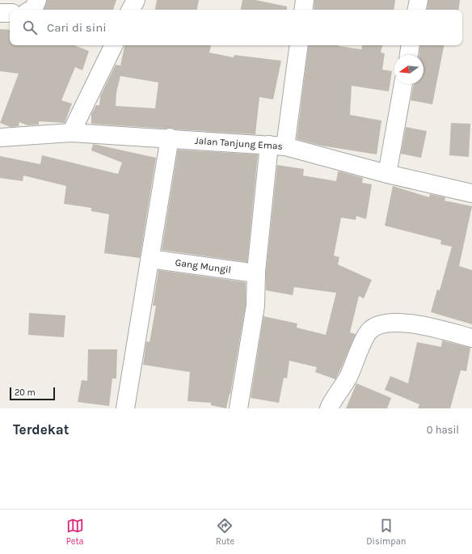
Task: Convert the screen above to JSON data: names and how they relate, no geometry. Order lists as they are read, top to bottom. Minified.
{"streets":{"street":["Jalan Tanjung Emas","Gang Mungil"]},"scale_bar":"20 m","north":"left","page":{"search":"Cari di sini","scale":"20 m","heading":["Terdekat","0 hasil"],"nav":["Peta","Rute","Disimpan"]}}
